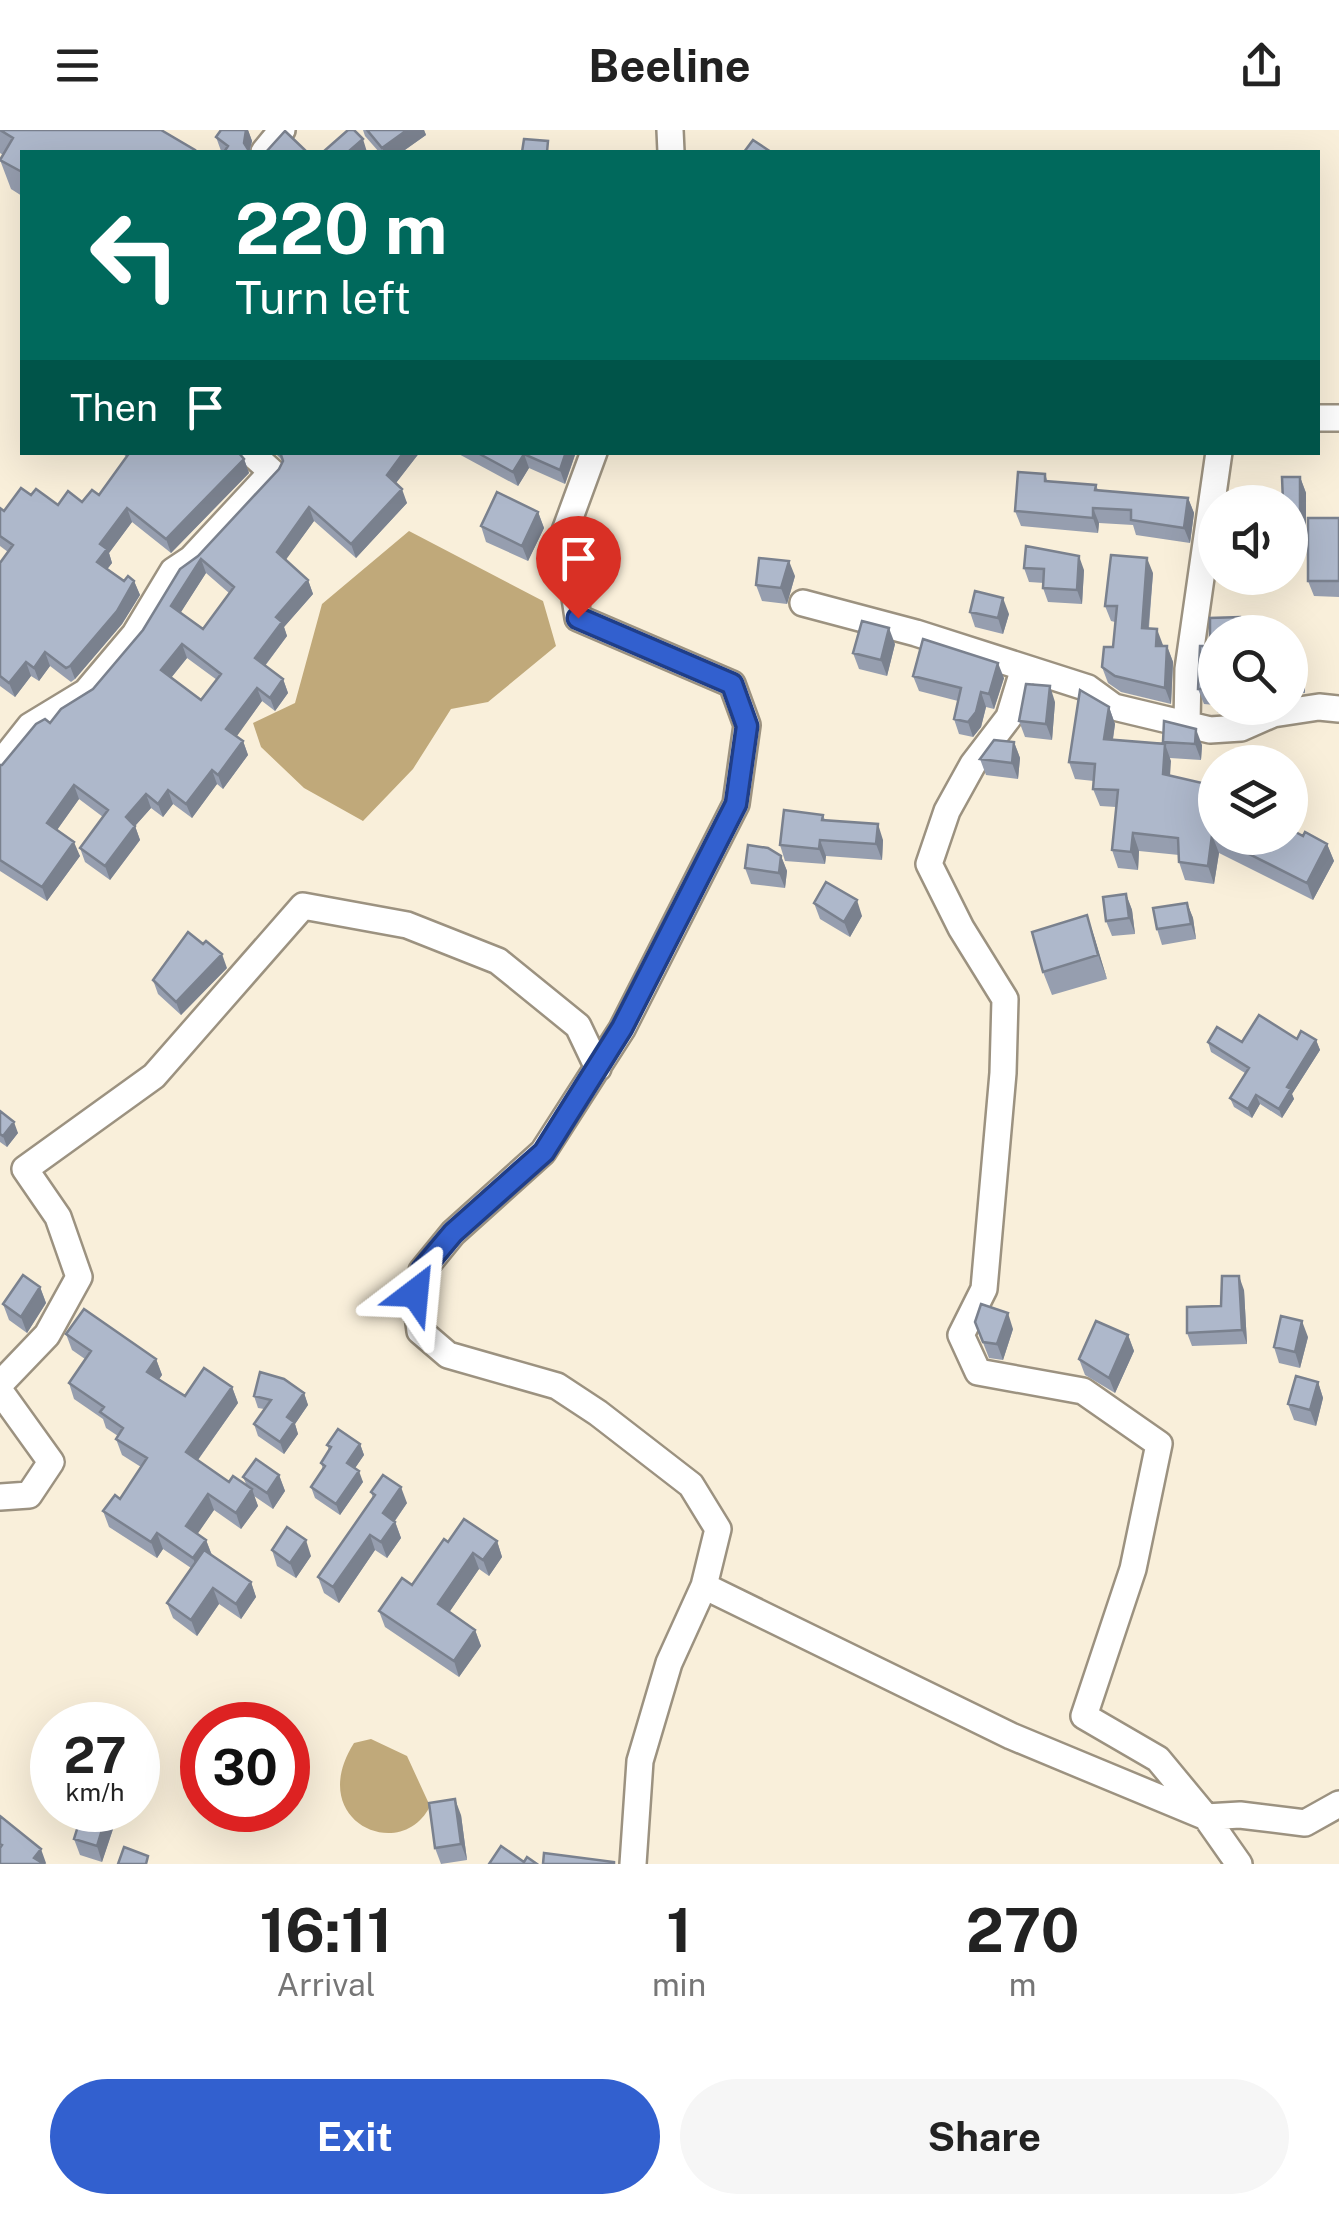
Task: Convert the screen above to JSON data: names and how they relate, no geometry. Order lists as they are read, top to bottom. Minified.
{"page":{"header":"Beeline","turn":["220 m","Turn left"],"then":"Then","speed":"27 km/h","limit":"30","eta":["16:11","Arrival","1","min","270","m"],"buttons":["Exit","Share"]}}
